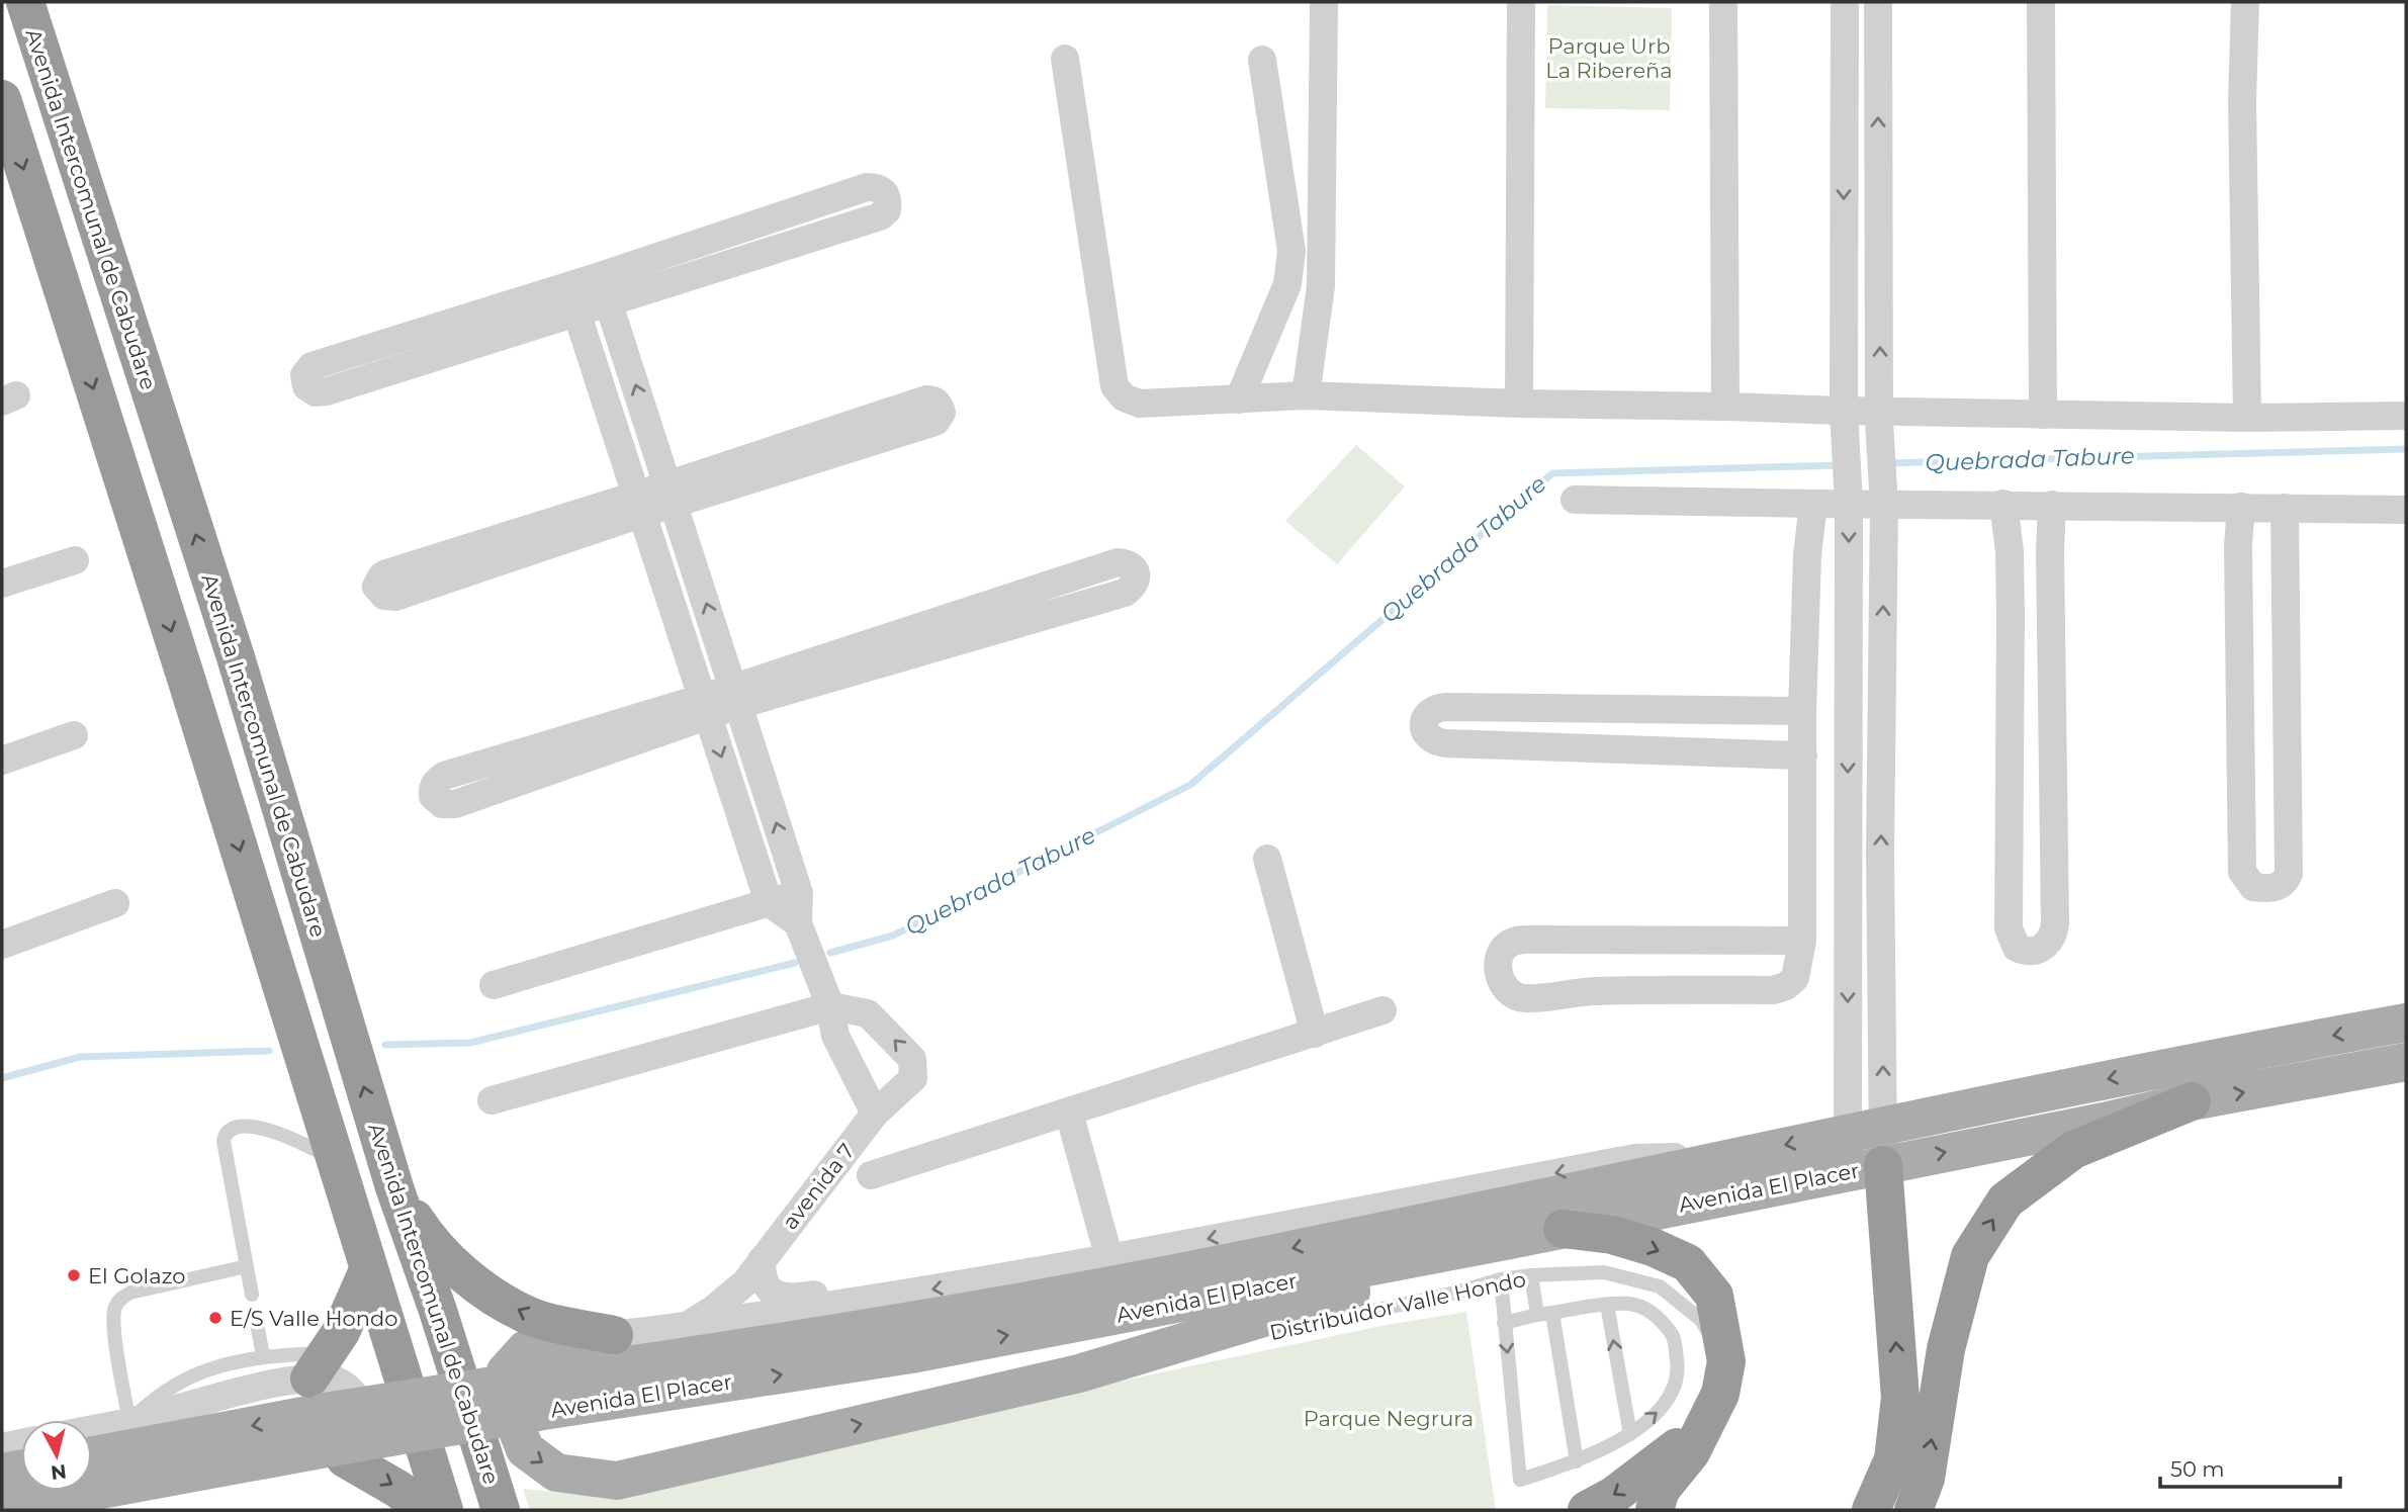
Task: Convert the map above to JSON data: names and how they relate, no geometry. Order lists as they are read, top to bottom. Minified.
{"streets":{"highway":["Avenida Intercomunal de Cabudare"],"main road":["Avenida El Placer"],"street":["avenida 7"],"lane":["Distribuidor Valle Hondo"]},"water":["Quebrada Tabure"],"parks":["Parque Urb La Ribereña","Parque Negrura"],"places":["El Golazo","E/S Valle Hondo"],"scale_bar":"50 m","north":"bottom"}
